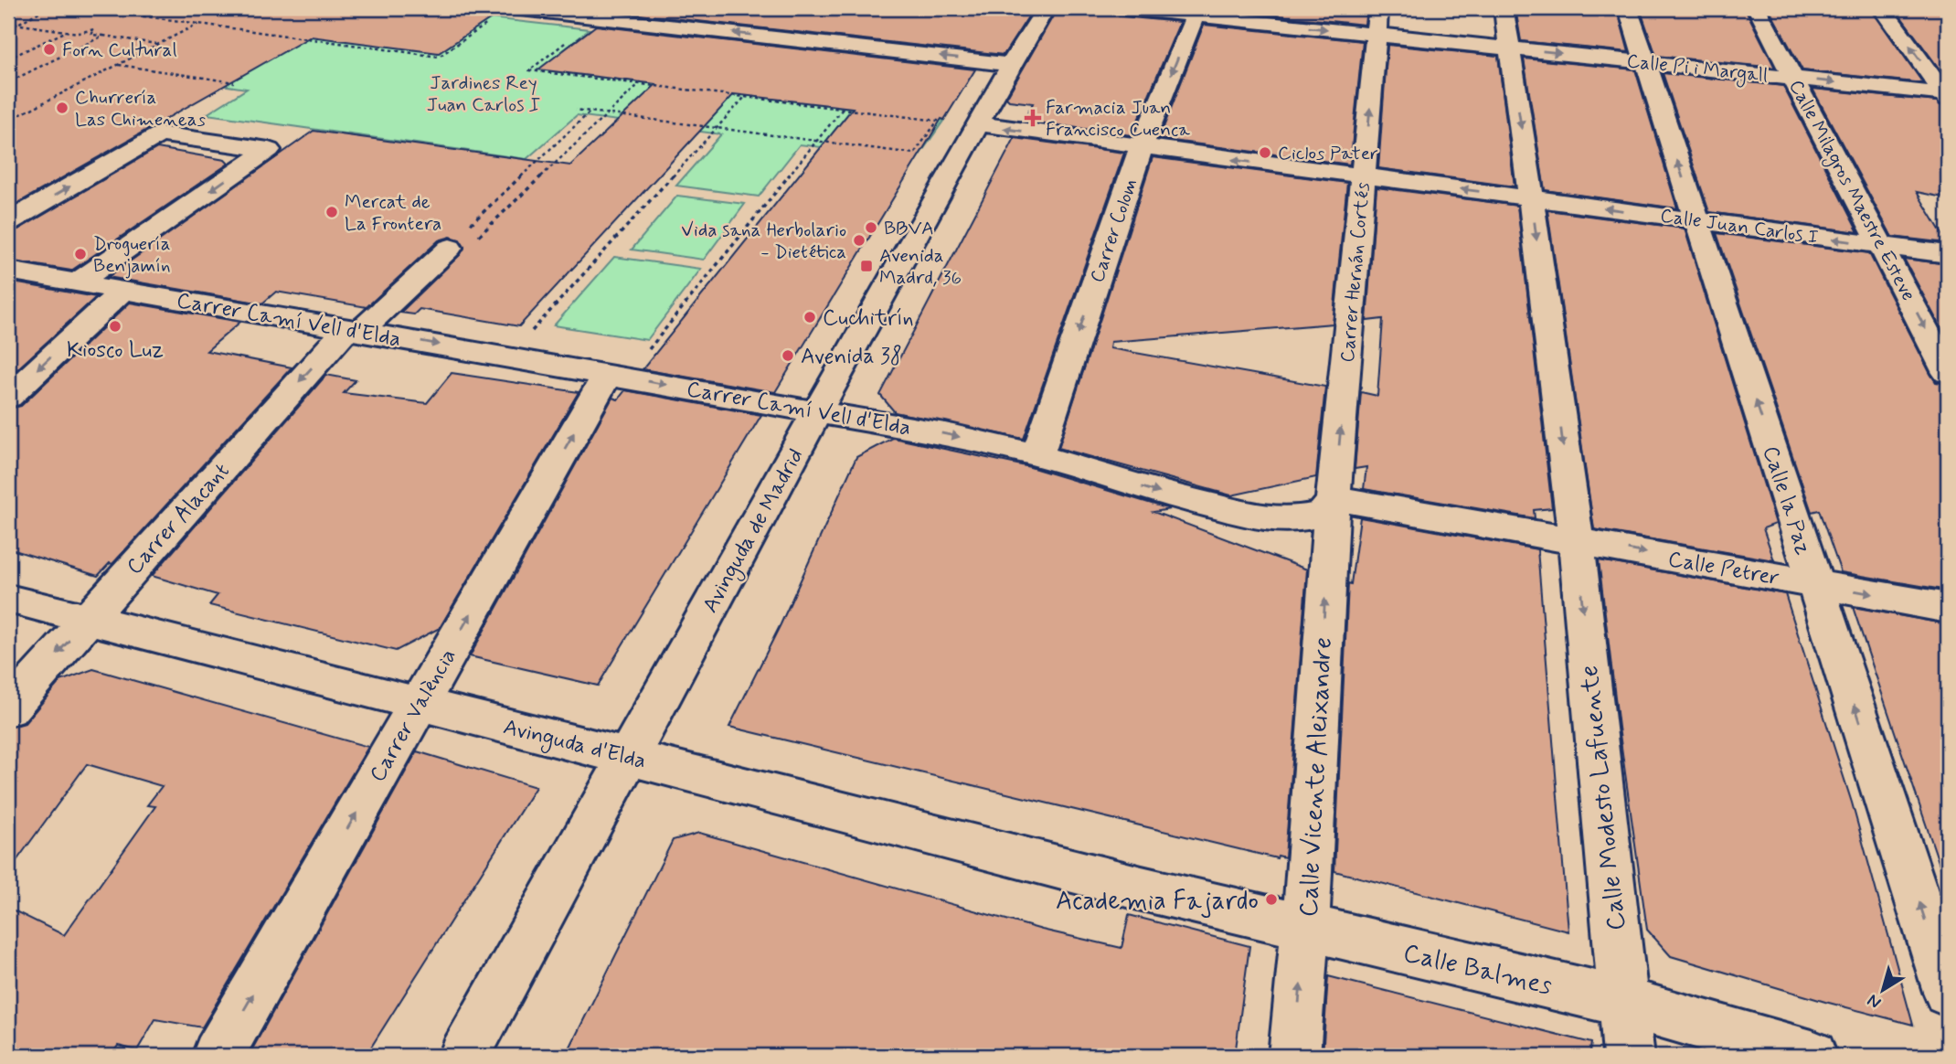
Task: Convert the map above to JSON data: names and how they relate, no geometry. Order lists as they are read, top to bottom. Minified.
{"streets":{"street":["Calle Pi i Margall","Calle Milagros Maestre Esteve","Calle Juan Carlos I","Carrer Colom","Carrer Hernán Cortés","Carrer Camí Vell d'Elda","Calle la Paz","Carrer Alacant","Avinguda de Madrid","Calle Petrer","Carrer València","Avinguda d'Elda","Calle Vicente Aleixandre","Calle Modesto Lafuente","Calle Balmes"]},"crossings":[["Calle Pi i Margall","Calle Milagros Maestre Esteve"],["Calle Pi i Margall","Carrer Colom"],["Calle Pi i Margall","Carrer Hernán Cortés"],["Calle Pi i Margall","Calle la Paz"],["Calle Pi i Margall","Calle Modesto Lafuente"],["Calle Milagros Maestre Esteve","Calle Juan Carlos I"],["Calle Juan Carlos I","Carrer Colom"],["Calle Juan Carlos I","Carrer Hernán Cortés"],["Calle Juan Carlos I","Calle la Paz"],["Calle Juan Carlos I","Avinguda de Madrid"],["Calle Juan Carlos I","Calle Modesto Lafuente"],["Carrer Colom","Carrer Camí Vell d'Elda"],["Carrer Hernán Cortés","Carrer Camí Vell d'Elda"],["Carrer Hernán Cortés","Calle Vicente Aleixandre"],["Carrer Camí Vell d'Elda","Carrer Alacant"],["Carrer Camí Vell d'Elda","Avinguda de Madrid"],["Carrer Camí Vell d'Elda","Carrer València"],["Carrer Camí Vell d'Elda","Calle Vicente Aleixandre"],["Calle la Paz","Calle Petrer"],["Carrer Alacant","Avinguda d'Elda"],["Avinguda de Madrid","Avinguda d'Elda"],["Calle Petrer","Calle Modesto Lafuente"],["Carrer València","Avinguda d'Elda"],["Avinguda d'Elda","Calle Balmes"],["Calle Vicente Aleixandre","Calle Balmes"],["Calle Modesto Lafuente","Calle Balmes"]],"one_way":["Calle Pi i Margall","Calle Milagros Maestre Esteve","Calle Juan Carlos I","Carrer Colom","Carrer Hernán Cortés","Carrer Camí Vell d'Elda","Calle la Paz","Calle Petrer","Carrer València","Calle Vicente Aleixandre","Calle Modesto Lafuente"],"parks":["Jardines Rey Juan Carlos I"],"places":{"other":["Forn Cultural","Churrería Las Chimeneas","Ciclos Pater","Mercat de La Frontera","BBVA","Vida sana Herbolario - Dietética","Droguería Benjamín","Cuchitrín","Kiosco Luz","Avenida 38","Academia Fajardo"],"health":["Farmacia Juan Francisco Cuenca"],"transit":["Avenida Madrd, 36"]},"north":"bottom left"}
